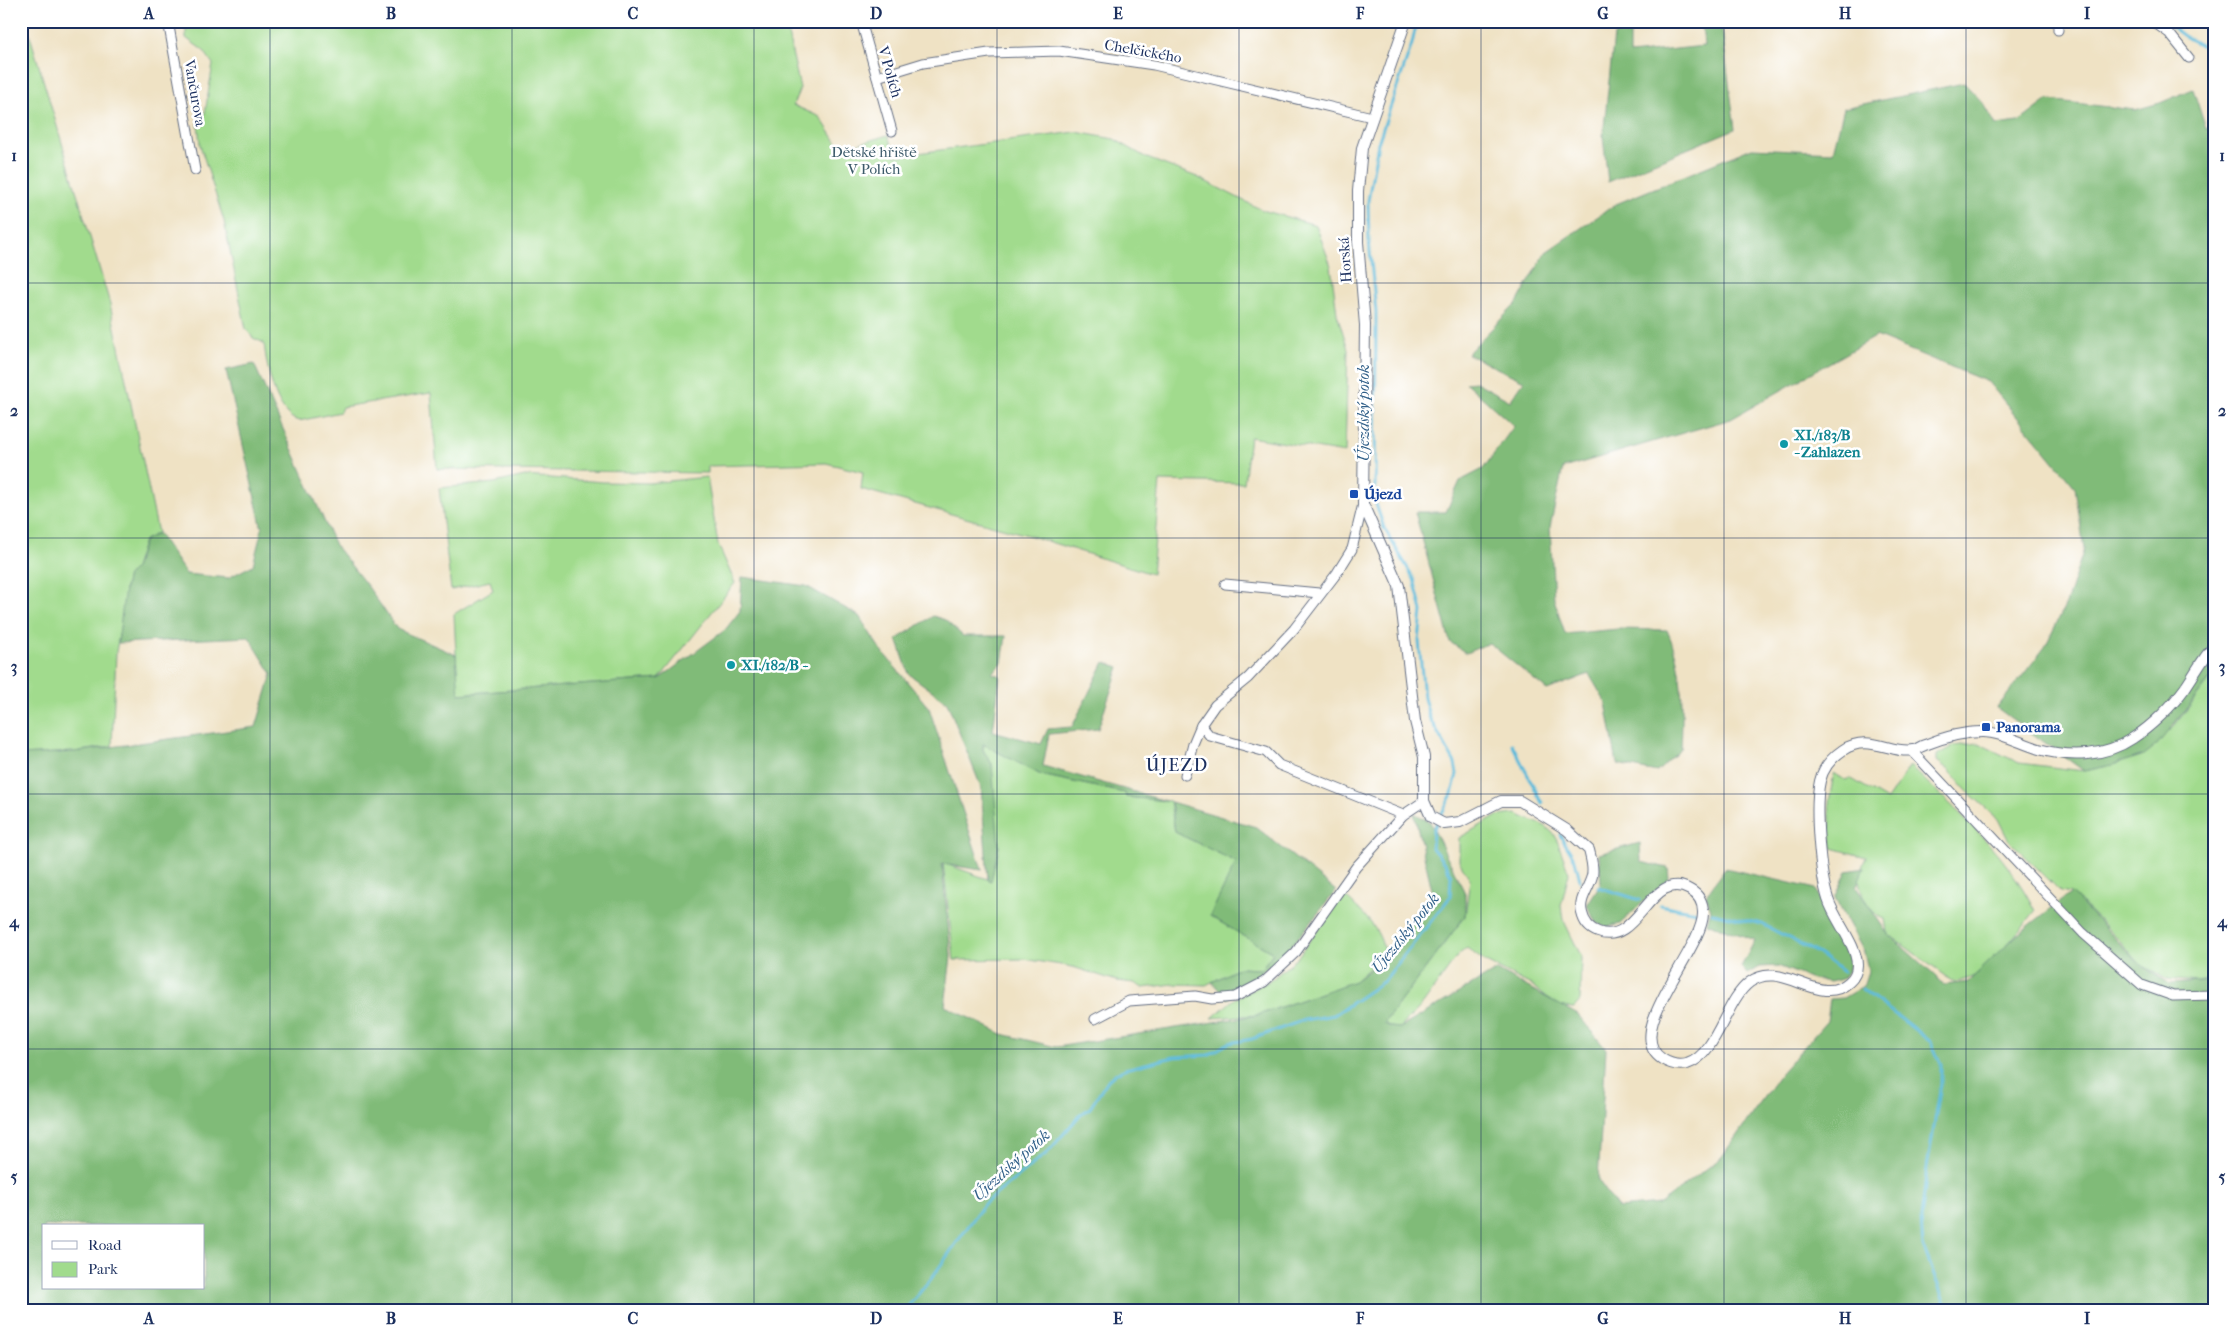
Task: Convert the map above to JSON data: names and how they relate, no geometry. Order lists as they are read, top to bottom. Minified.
{"streets":{"street":["Chelčického","V Polích","Vančurova","Horská"]},"crossings":[["Chelčického","V Polích"],["Chelčického","Horská"]],"districts":["ÚJEZD"],"water":["Újezdský potok"],"parks":["Dětské hřiště V Polích"],"places":{"other":["XI./183/B - Zahlazen","XI./182/B -"],"transit":["Újezd","Panorama"]},"legend":["Road","Park"],"grid":{"columns":["A","B","C","D","E","F","G","H","I"],"rows":["1","2","3","4","5"]}}
